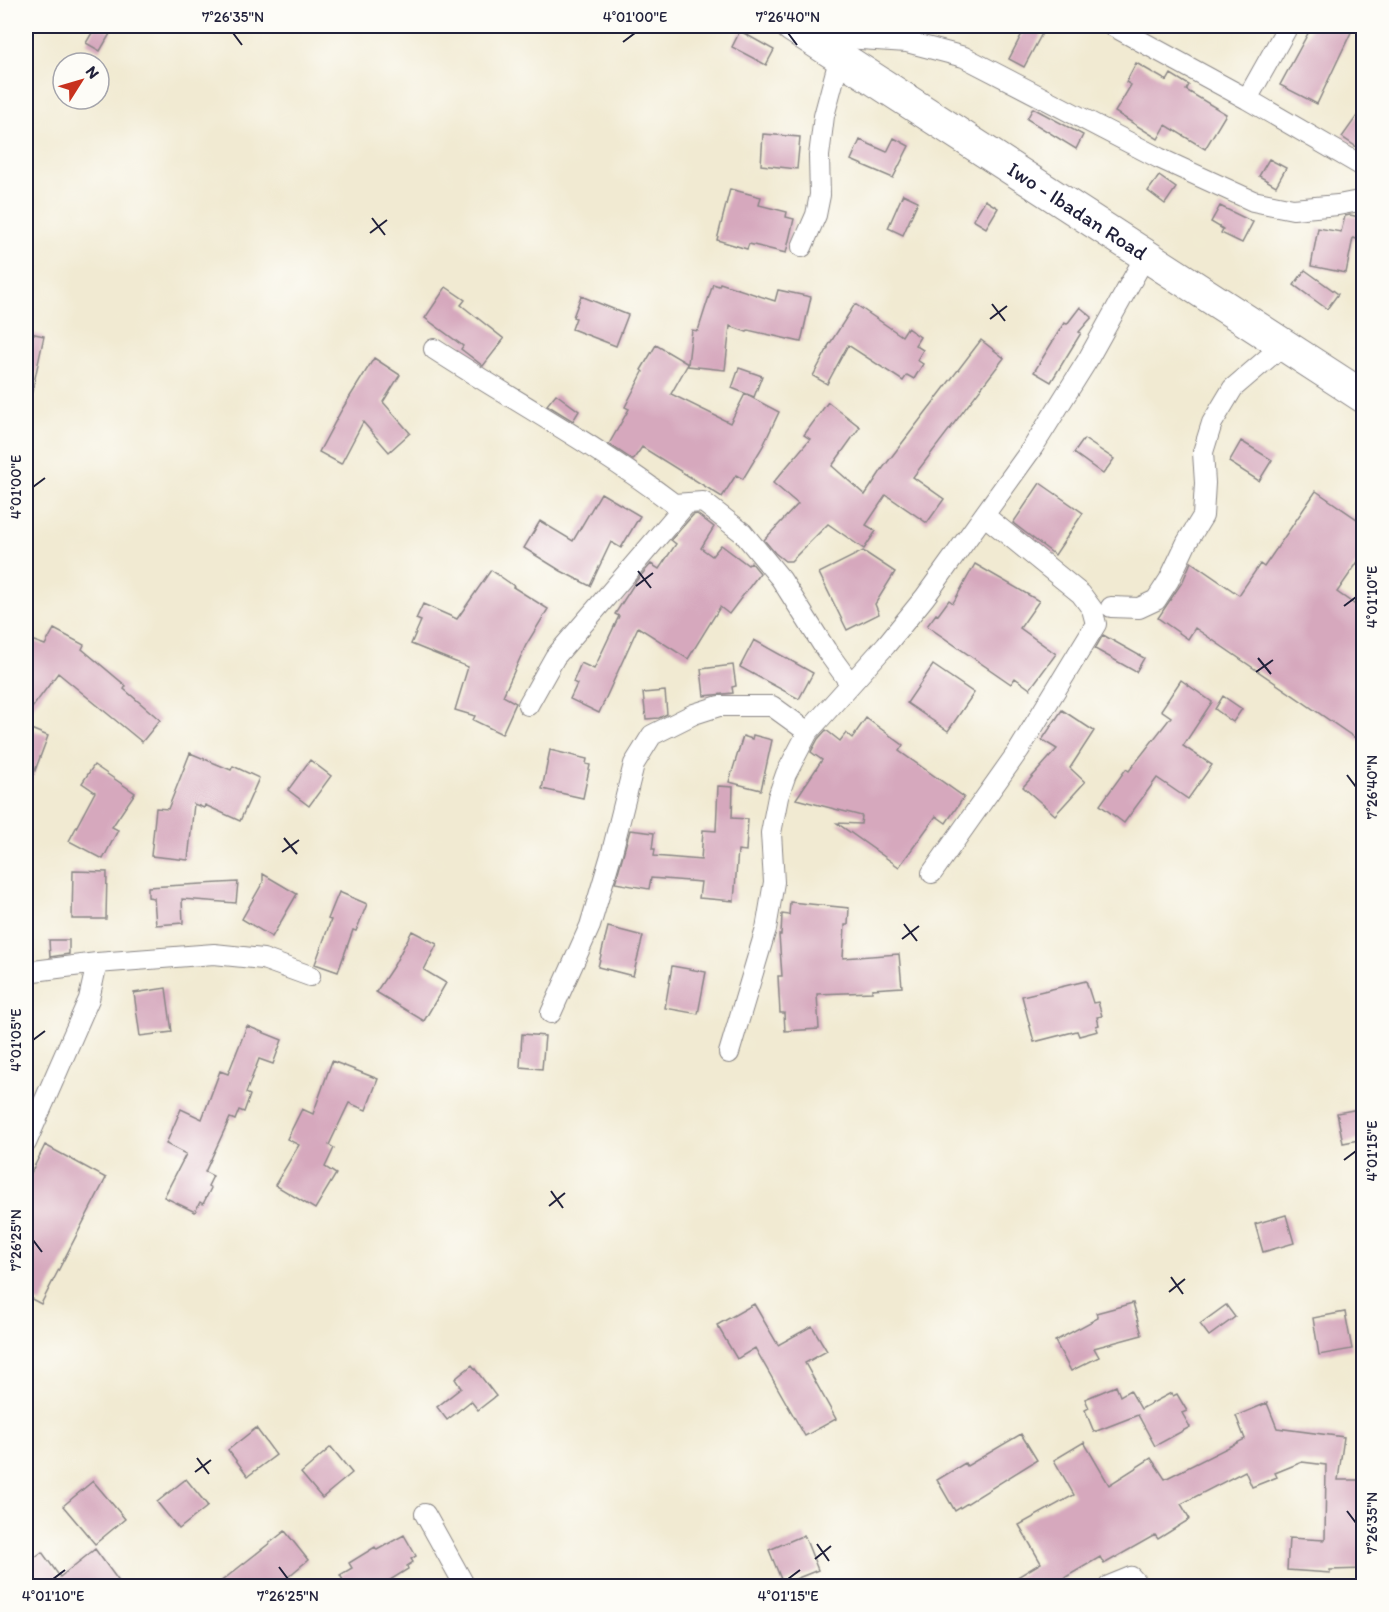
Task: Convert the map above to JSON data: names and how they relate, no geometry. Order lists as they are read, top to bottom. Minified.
{"streets":{"main road":["Iwo - Ibadan Road"]},"north":"top right","coordinates":["7°26'35\"N","4°01'00\"E","7°26'40\"N","4°01'10\"E","4°01'05\"E","4°01'15\"E","7°26'25\"N"]}
